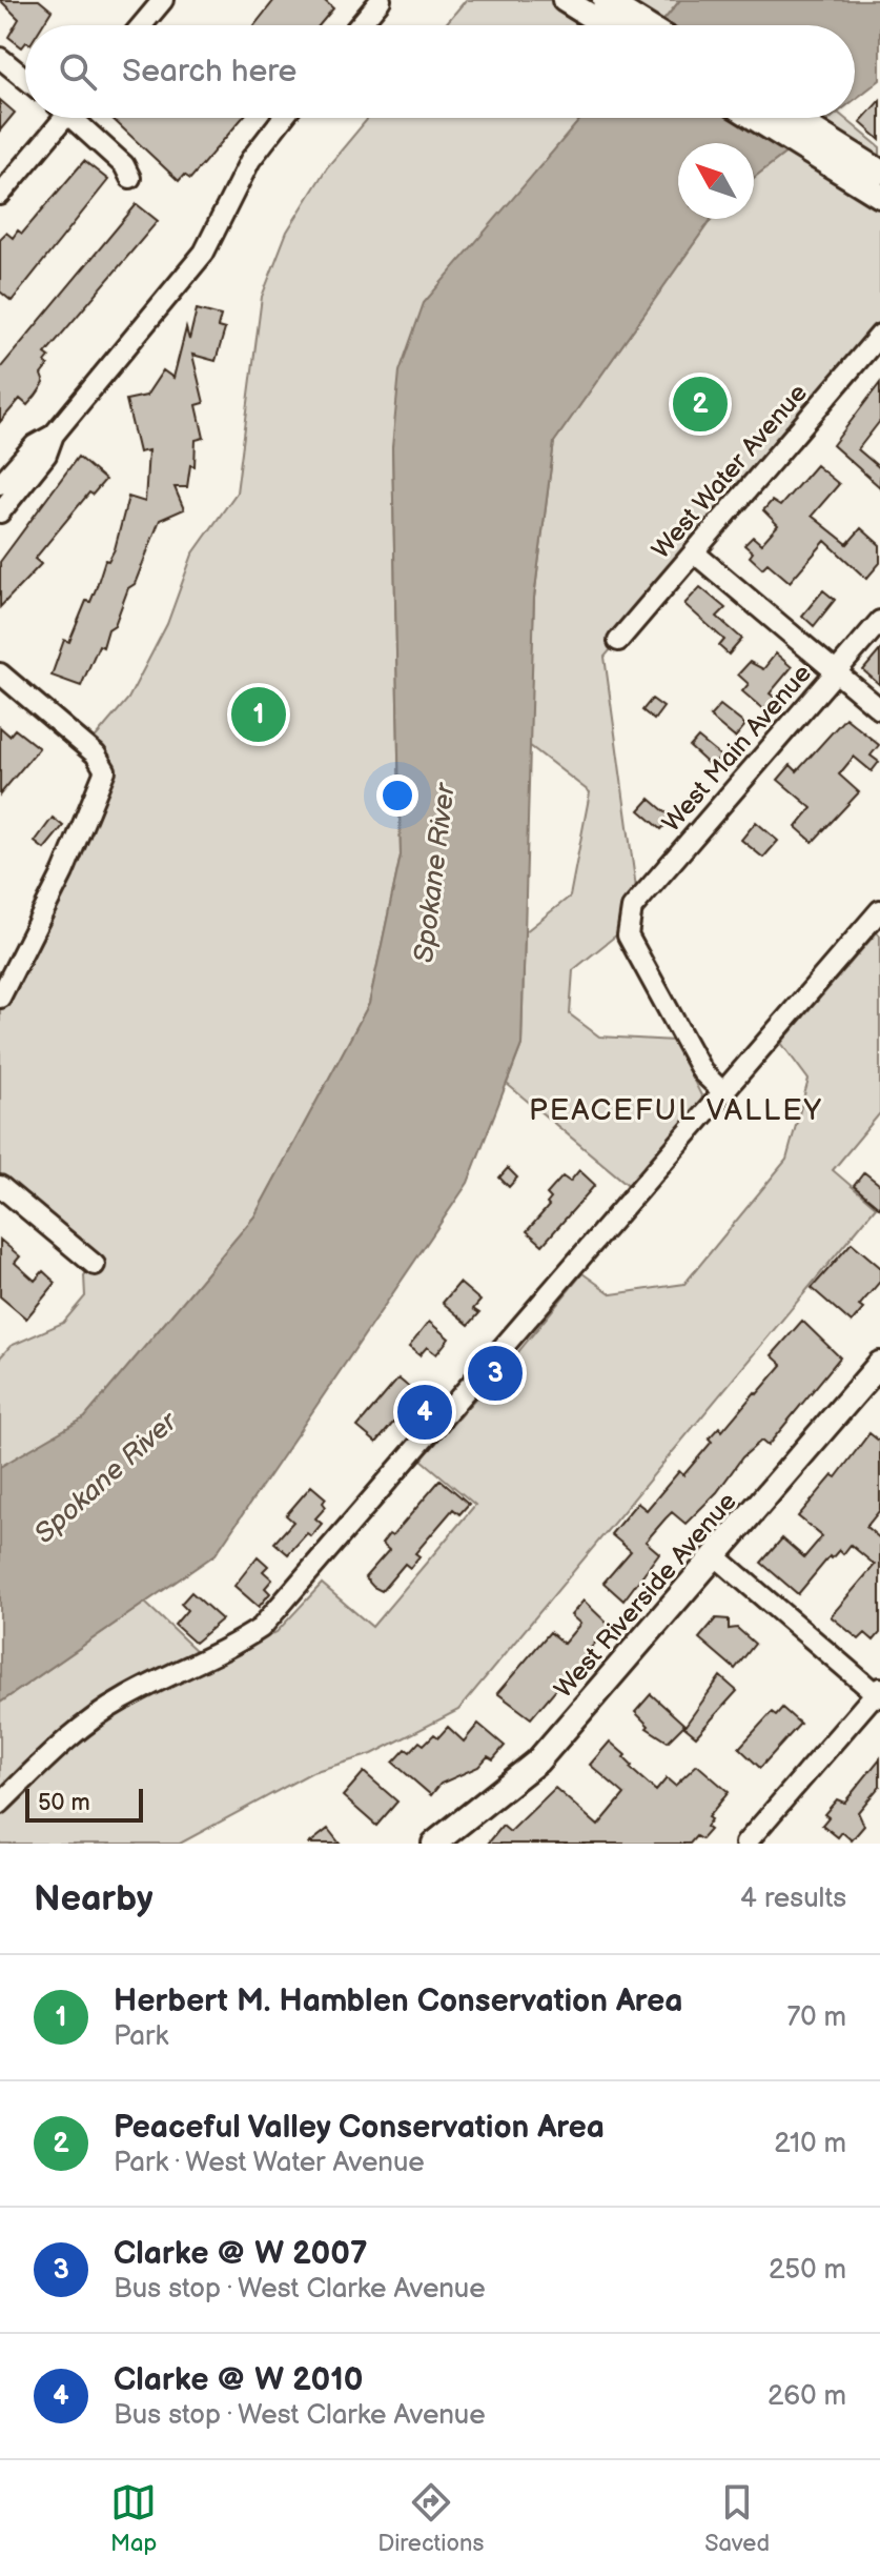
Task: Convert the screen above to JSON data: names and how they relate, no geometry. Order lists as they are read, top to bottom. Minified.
{"streets":{"main road":["West Riverside Avenue"],"street":["West Water Avenue","West Main Avenue"]},"districts":["PEACEFUL VALLEY"],"water":["Spokane River"],"scale_bar":"50 m","north":"top left","page":{"search":"Search here","pins":["2","1","3","4"],"scale":"50 m","heading":["Nearby","4 results"],"list":[{"mark":"1","name":"Herbert M. Hamblen Conservation Area","note":"Park","value":"70 m"},{"mark":"2","name":"Peaceful Valley Conservation Area","note":"Park · West Water Avenue","value":"210 m"},{"mark":"3","name":"Clarke @ W 2007","note":"Bus stop · West Clarke Avenue","value":"250 m"},{"mark":"4","name":"Clarke @ W 2010","note":"Bus stop · West Clarke Avenue","value":"260 m"}],"nav":["Map","Directions","Saved"]}}
